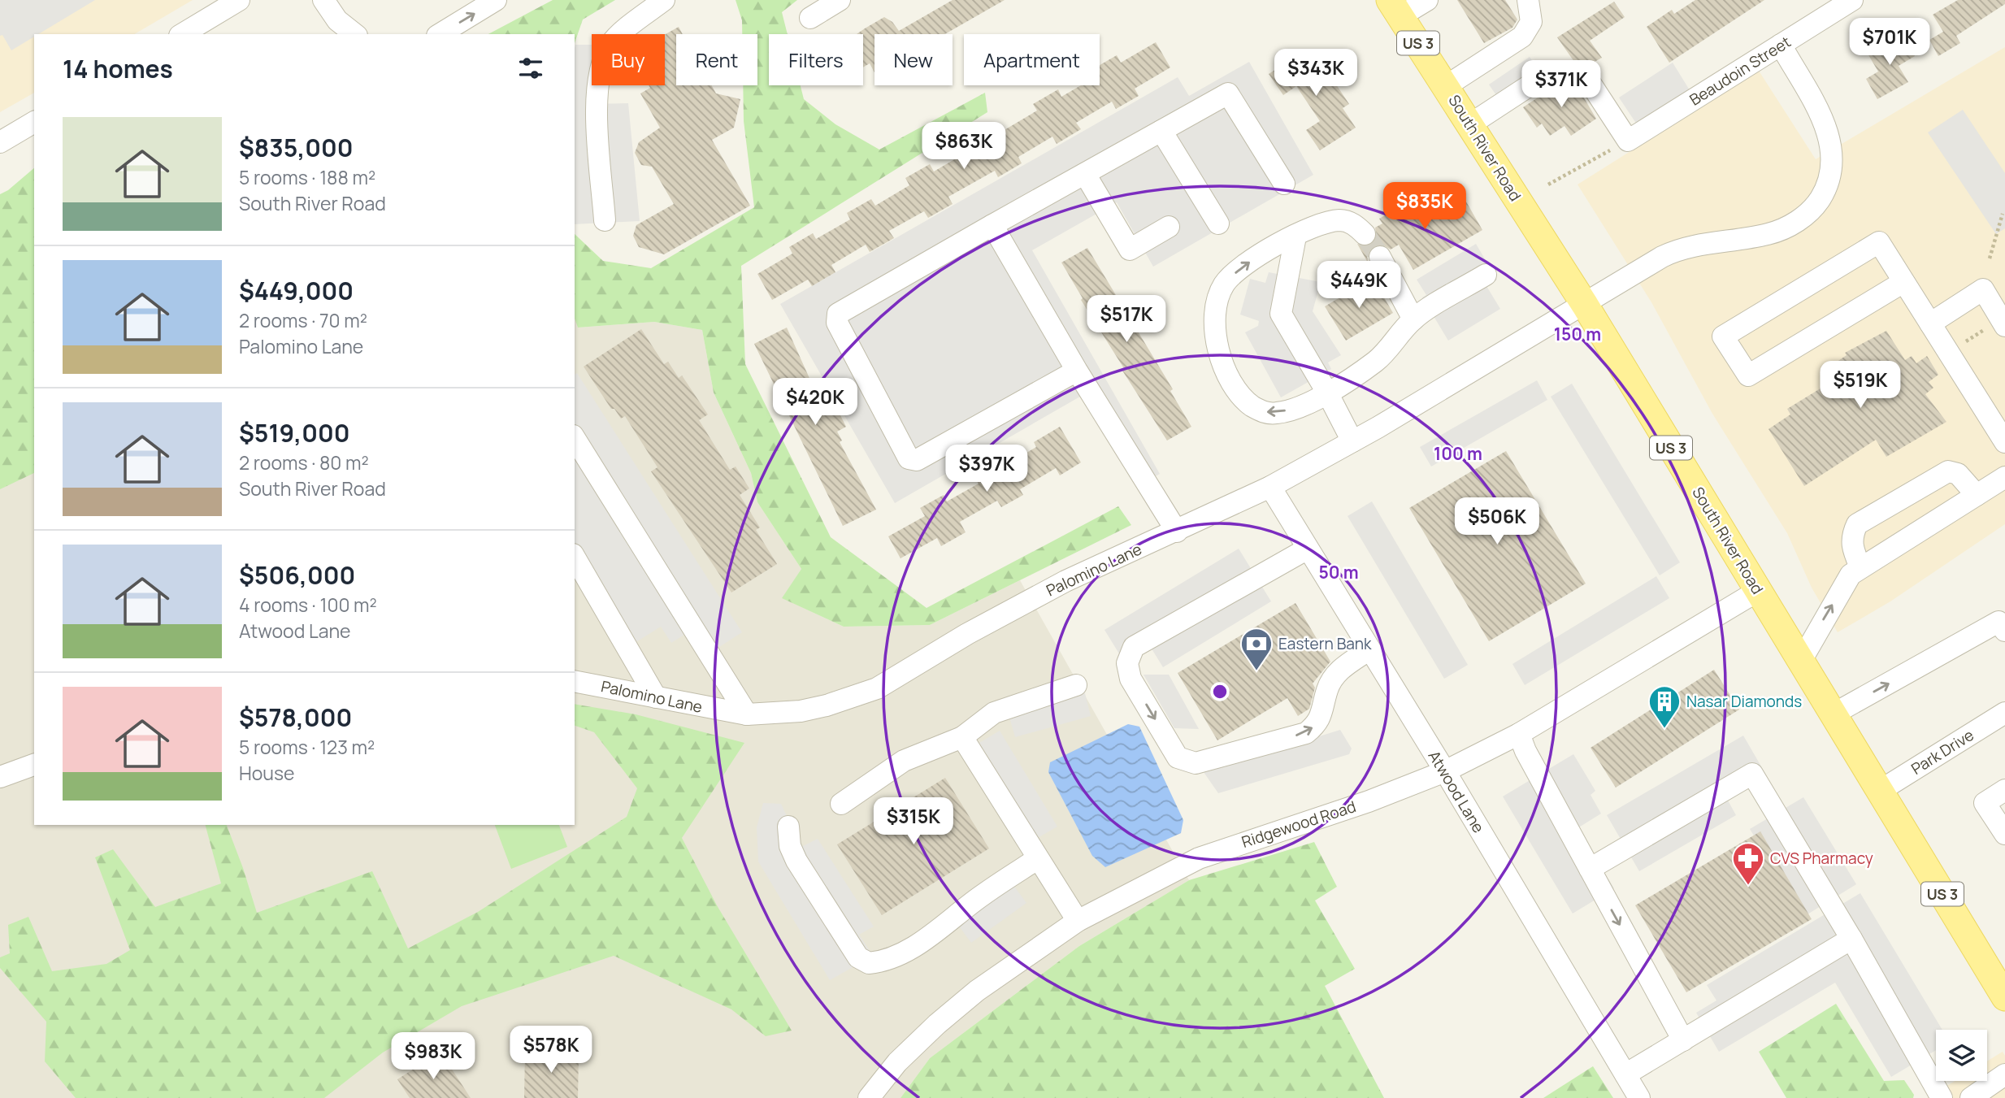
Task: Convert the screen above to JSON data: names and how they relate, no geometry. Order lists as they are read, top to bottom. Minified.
{"streets":{"main road":["US 3","South River Road"],"street":["Beaudoin Street","Palomino Lane","Park Drive","Atwood Lane","Ridgewood Road"]},"crossings":[["Beaudoin Street","Palomino Lane"],["South River Road","Palomino Lane"],["South River Road","Park Drive"],["South River Road","Ridgewood Road"],["Palomino Lane","Atwood Lane"],["Atwood Lane","Ridgewood Road"]],"places":{"bank":["Eastern Bank"],"building":["Nasar Diamonds"],"pharmacy":["CVS Pharmacy"]},"page":{"price":["$701K","$343K","$371K","$863K","$835K","$449K","$517K","$519K","$420K","$397K","$506K","$315K","$578K","$983K"],"chip":["Buy","Rent","Filters","New","Apartment"],"heading":"14 homes","list":[{"name":"$835,000","note":"5 rooms · 188 m² · South River Road"},{"name":"$449,000","note":"2 rooms · 70 m² · Palomino Lane"},{"name":"$519,000","note":"2 rooms · 80 m² · South River Road"},{"name":"$506,000","note":"4 rooms · 100 m² · Atwood Lane"},{"name":"$578,000","note":"5 rooms · 123 m² · House"}]},"rings":["150 m","100 m","50 m"]}
